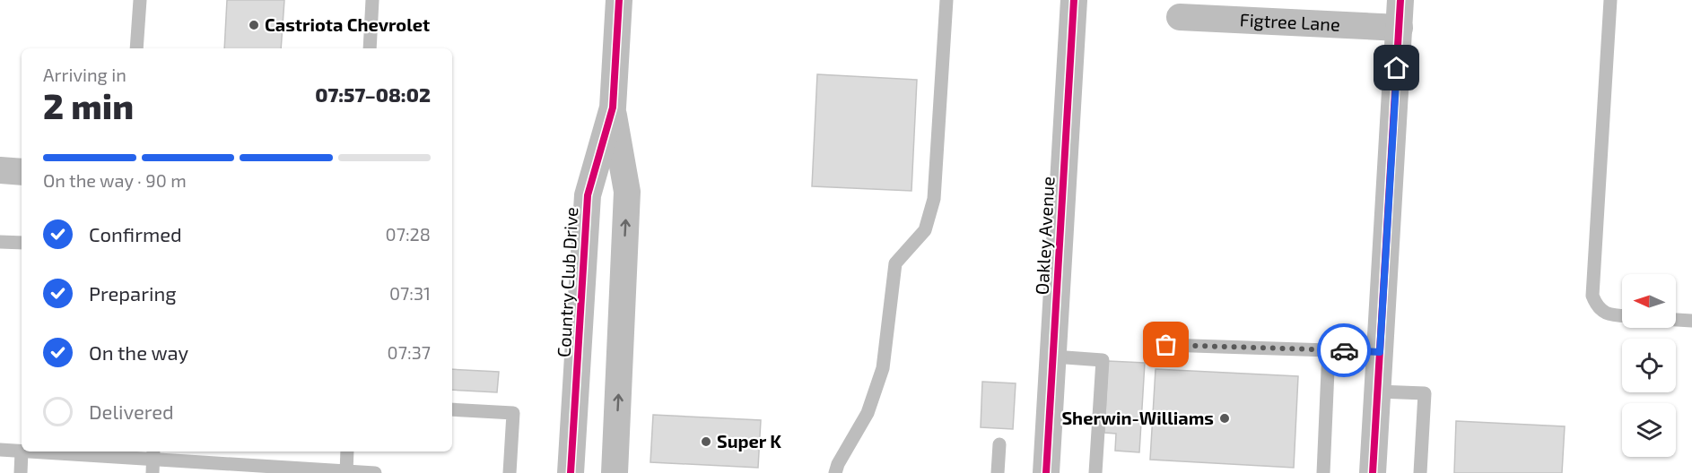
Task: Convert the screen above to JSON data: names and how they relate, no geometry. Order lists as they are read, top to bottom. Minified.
{"streets":{"street":["Figtree Lane","Oakley Avenue","Country Club Drive"]},"places":["Castriota Chevrolet","Sherwin-Williams","Super K"],"north":"left","page":{"heading":["2 min","Arriving in","07:57–08:02"],"bar":"On the way · 90 m","list":[["Confirmed","07:28"],["Preparing","07:31"],["On the way","07:37"],"Delivered"]}}
